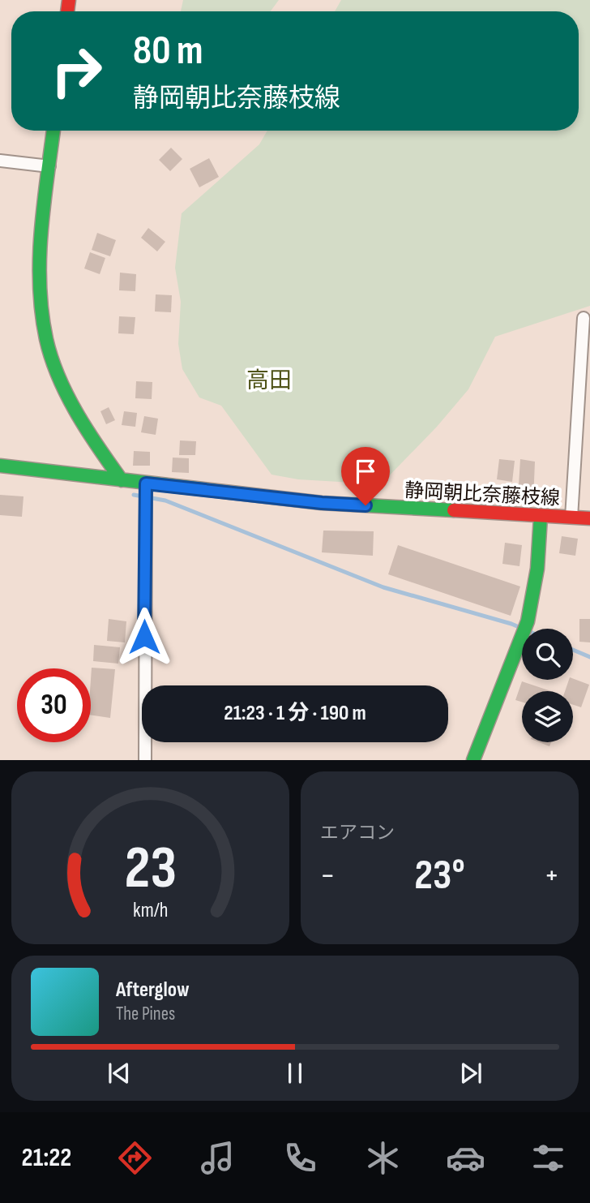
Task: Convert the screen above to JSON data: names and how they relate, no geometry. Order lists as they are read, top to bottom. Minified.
{"streets":{"street":["静岡朝比奈藤枝線"]},"districts":["高田"],"page":{"turn":["80 m","静岡朝比奈藤枝線"],"limit":"30","trip":"21:23 · 1 分 · 190 m","tile":"エアコン","heat":["−","23°","+"],"song":["Afterglow","The Pines"],"tabs":"21:22","gauge":["23","km/h"]}}
